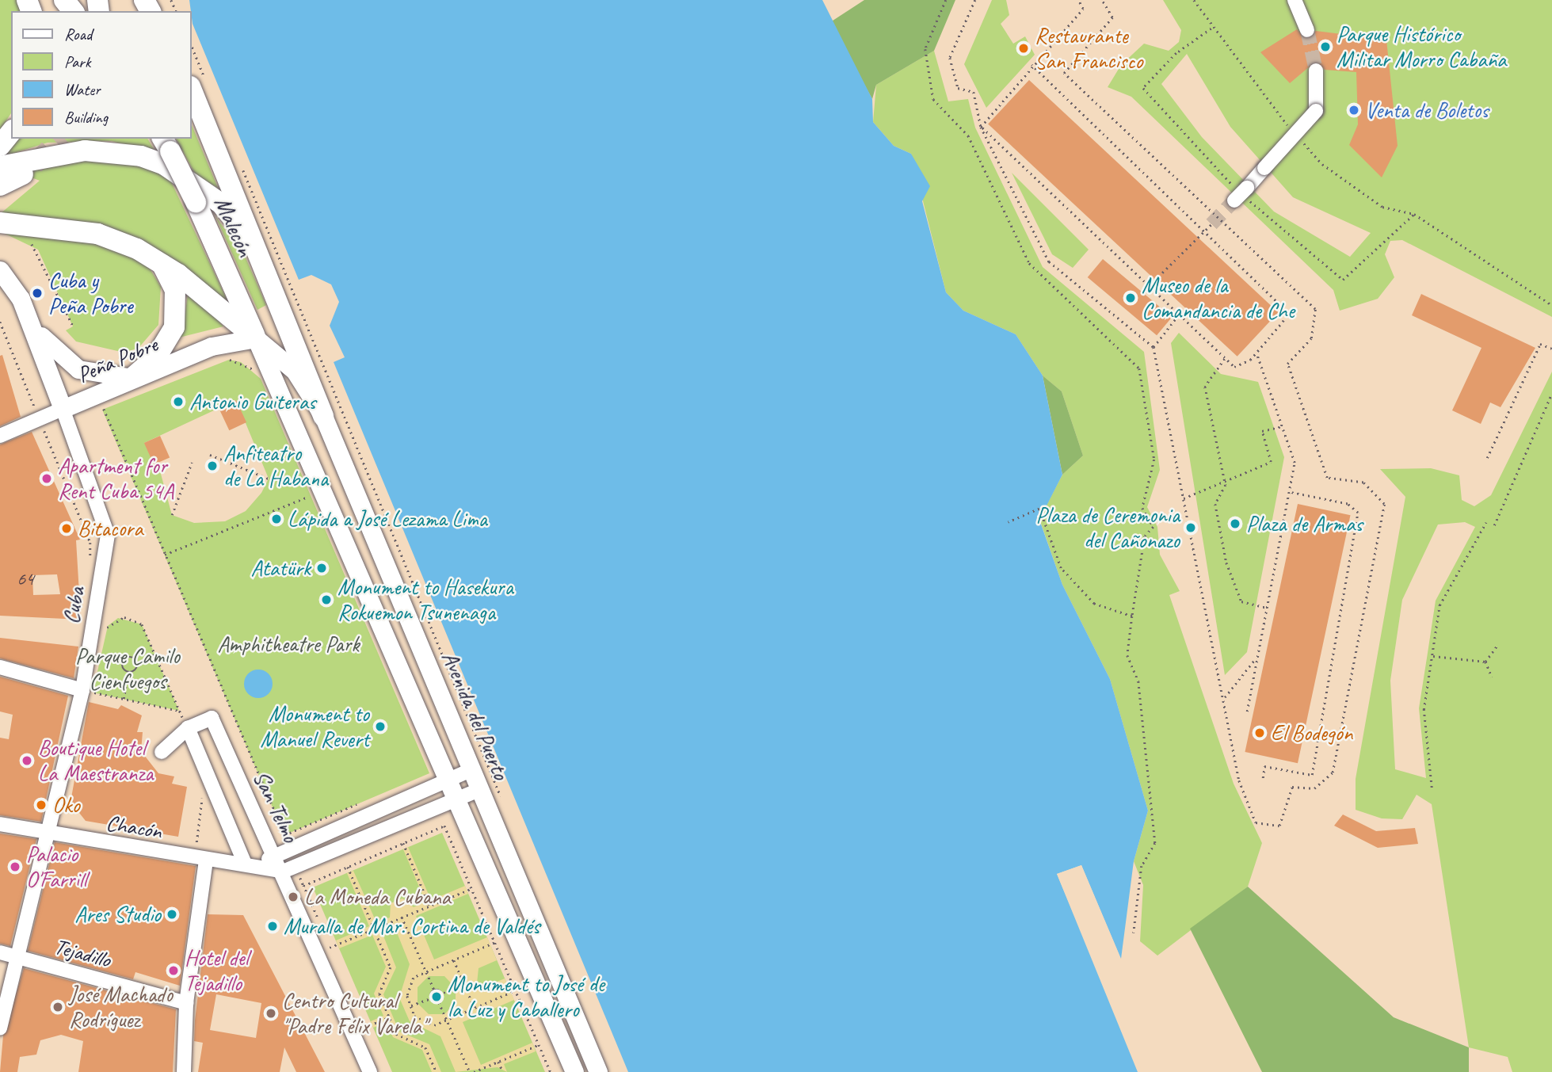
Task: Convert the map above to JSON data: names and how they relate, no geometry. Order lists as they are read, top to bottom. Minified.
{"streets":{"highway":["Malecón","Avenida del Puerto"],"main road":["Peña Pobre","Cuba"],"street":["San Telmo","Chacón","Tejadillo"]},"crossings":[["Malecón","Peña Pobre"],["Malecón","Avenida del Puerto"],["Peña Pobre","Cuba"],["Cuba","Chacón"],["Cuba","Tejadillo"],["San Telmo","Chacón"]],"parks":["Amphitheatre Park","Parque Camilo Cienfuegos"],"places":["Parque Histórico Militar Morro Cabaña","Restaurante San Francisco","Venta de Boletos","Cuba y Peña Pobre","Museo de la Comandancia de Che","Antonio Guiteras","Anfiteatro de La Habana","Apartment for Rent Cuba 54A","Lápida a José Lezama Lima","Plaza de Armas","Plaza de Ceremonia del Cañonazo","Bitacora","Atatürk","Monument to Hasekura Rokuemon Tsunenaga","Monument to Manuel Revert","El Bodegón","Boutique Hotel La Maestranza","Oko","Palacio O'Farrill","La Moneda Cubana","Ares Studio","Muralla de Mar. Cortina de Valdés","Hotel del Tejadillo","Monument to José de la Luz y Caballero","José Machado Rodríguez","Centro Cultural \"Padre Félix Varela\""],"house_numbers":["64"],"legend":["Road","Park","Water","Building"]}
